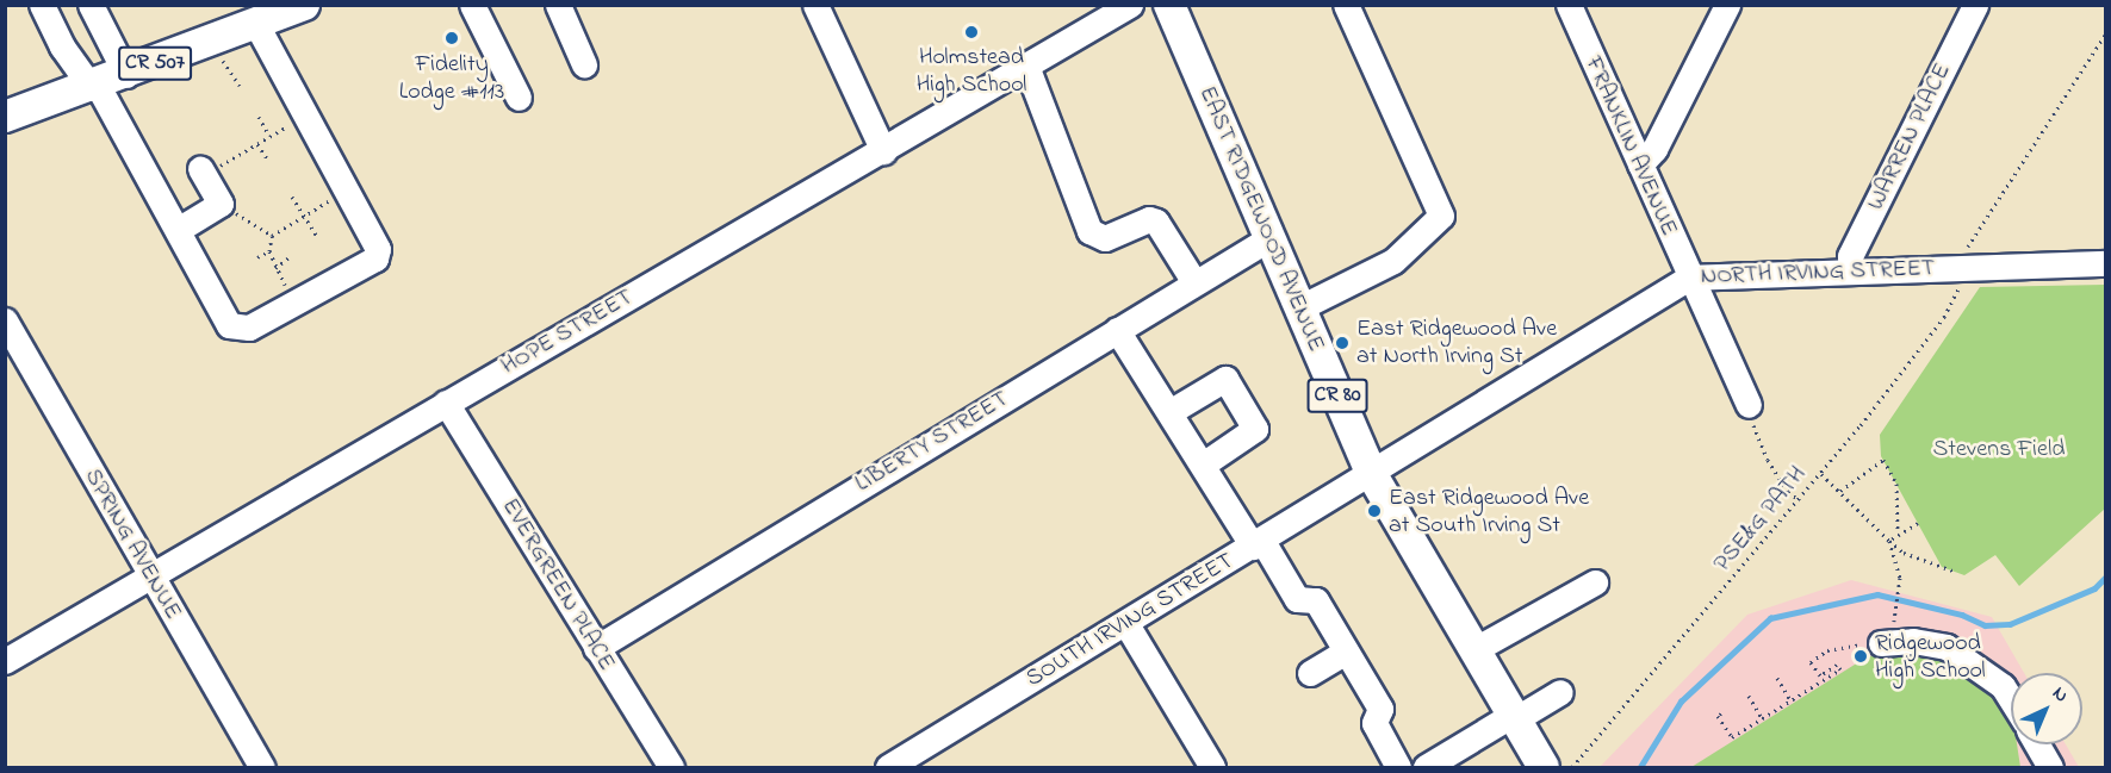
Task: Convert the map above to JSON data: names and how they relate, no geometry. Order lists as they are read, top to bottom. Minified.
{"streets":{"main road":["CR 507","EAST RIDGEWOOD AVENUE","CR 80"],"street":["WARREN PLACE","FRANKLIN AVENUE","NORTH IRVING STREET","HOPE STREET","LIBERTY STREET","SPRING AVENUE","EVERGREEN PLACE","SOUTH IRVING STREET"],"path":["PSE&G PATH"]},"crossings":[["WARREN PLACE","NORTH IRVING STREET"],["FRANKLIN AVENUE","NORTH IRVING STREET"],["EAST RIDGEWOOD AVENUE","NORTH IRVING STREET"],["EAST RIDGEWOOD AVENUE","LIBERTY STREET"],["EAST RIDGEWOOD AVENUE","SOUTH IRVING STREET"],["NORTH IRVING STREET","SOUTH IRVING STREET"],["HOPE STREET","SPRING AVENUE"],["HOPE STREET","EVERGREEN PLACE"],["LIBERTY STREET","EVERGREEN PLACE"]],"parks":["Stevens Field"],"places":["Holmstead High School","Fidelity Lodge #113","East Ridgewood Ave at North Irving St","East Ridgewood Ave at South Irving St","Ridgewood High School"],"north":"top right"}
